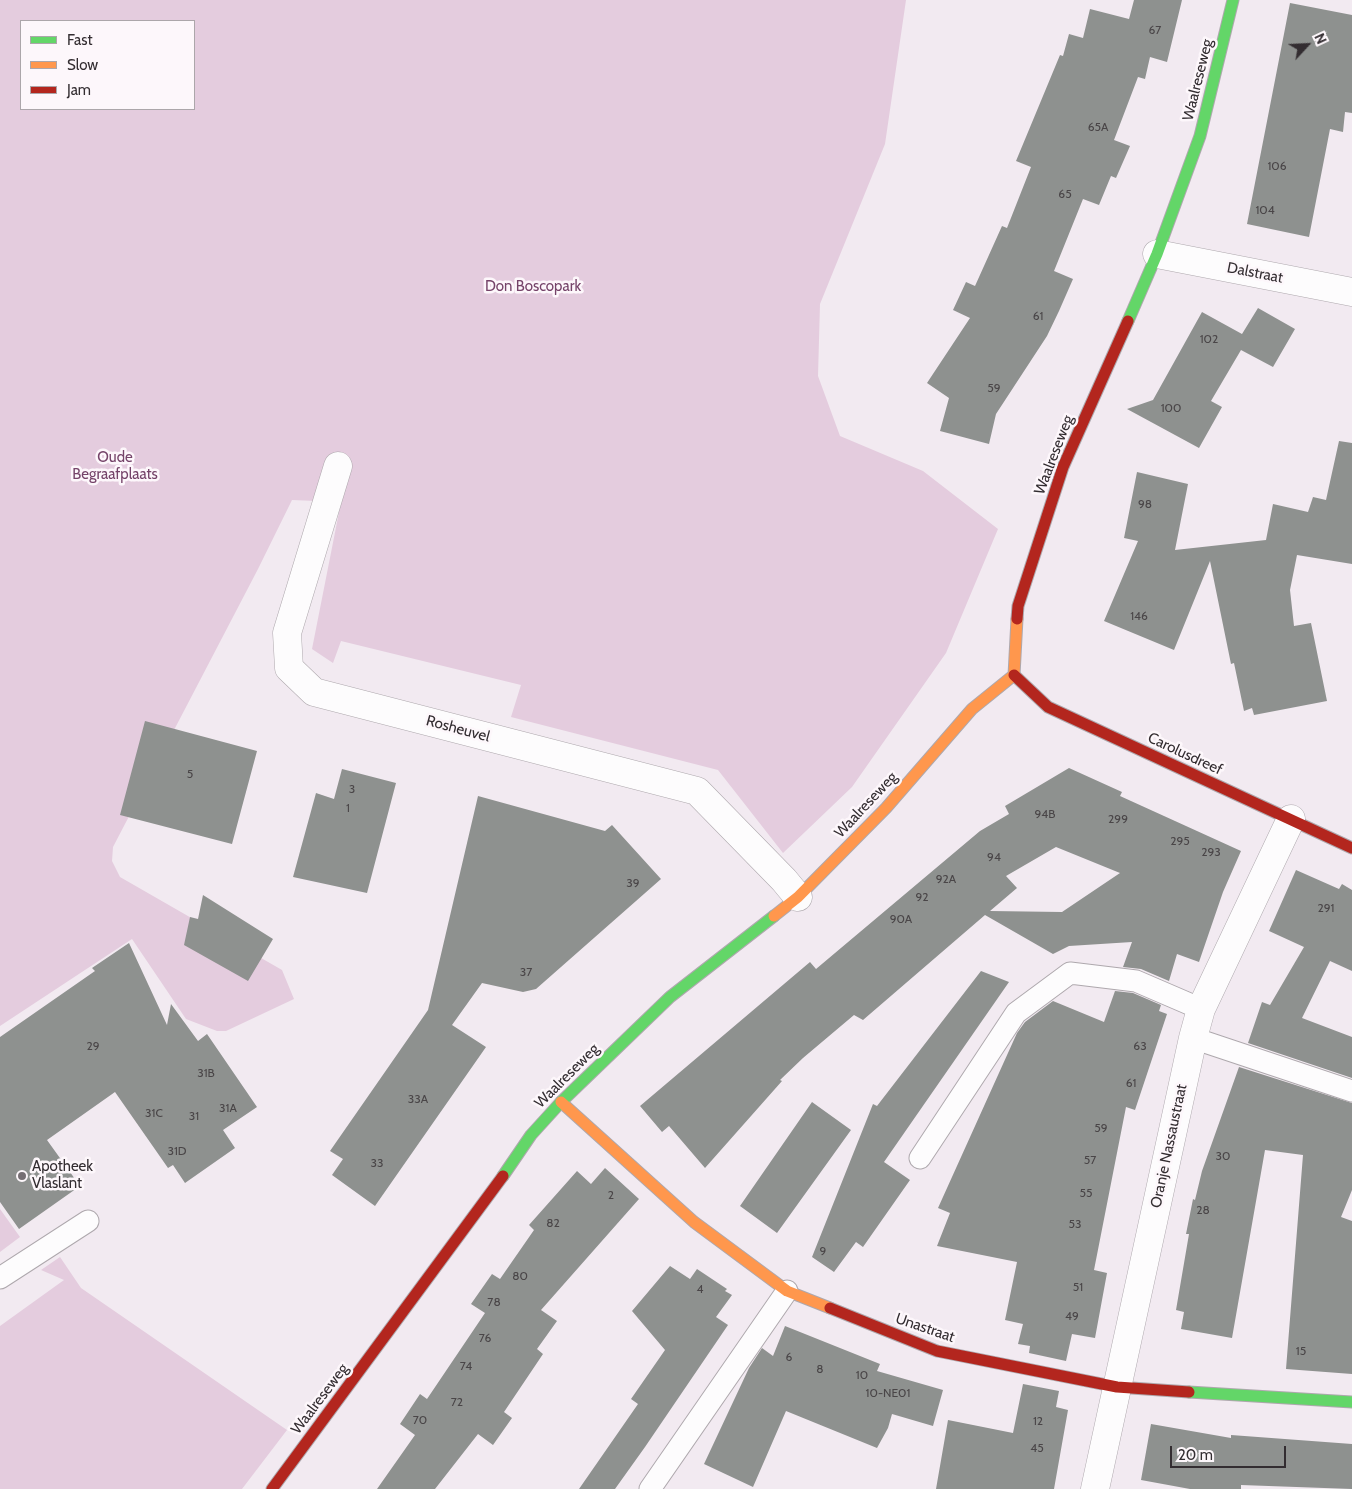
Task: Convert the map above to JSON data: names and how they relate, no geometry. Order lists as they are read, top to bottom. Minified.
{"streets":{"street":["Waalreseweg","Dalstraat","Rosheuvel","Carolusdreef","Oranje Nassaustraat","Unastraat"]},"crossings":[["Waalreseweg","Dalstraat"],["Waalreseweg","Rosheuvel"],["Waalreseweg","Carolusdreef"],["Waalreseweg","Unastraat"],["Carolusdreef","Oranje Nassaustraat"],["Oranje Nassaustraat","Unastraat"]],"parks":["Don Boscopark","Oude Begraafplaats"],"places":["Apotheek Vlaslant"],"house_numbers":["67","65A","106","65","104","61","102","59","100","98","146","5","3","1","94B","299","295","293","94","92A","39","92","291","90A","37","29","63","31B","61","33A","31A","31C","31","59","31D","30","57","33","55","2","28","82","53","9","80","51","4","78","49","76","15","6","74","8","10","10-NE01","72","70","12","45"],"legend":["Fast","Slow","Jam"],"scale_bar":"20 m","north":"top right"}
